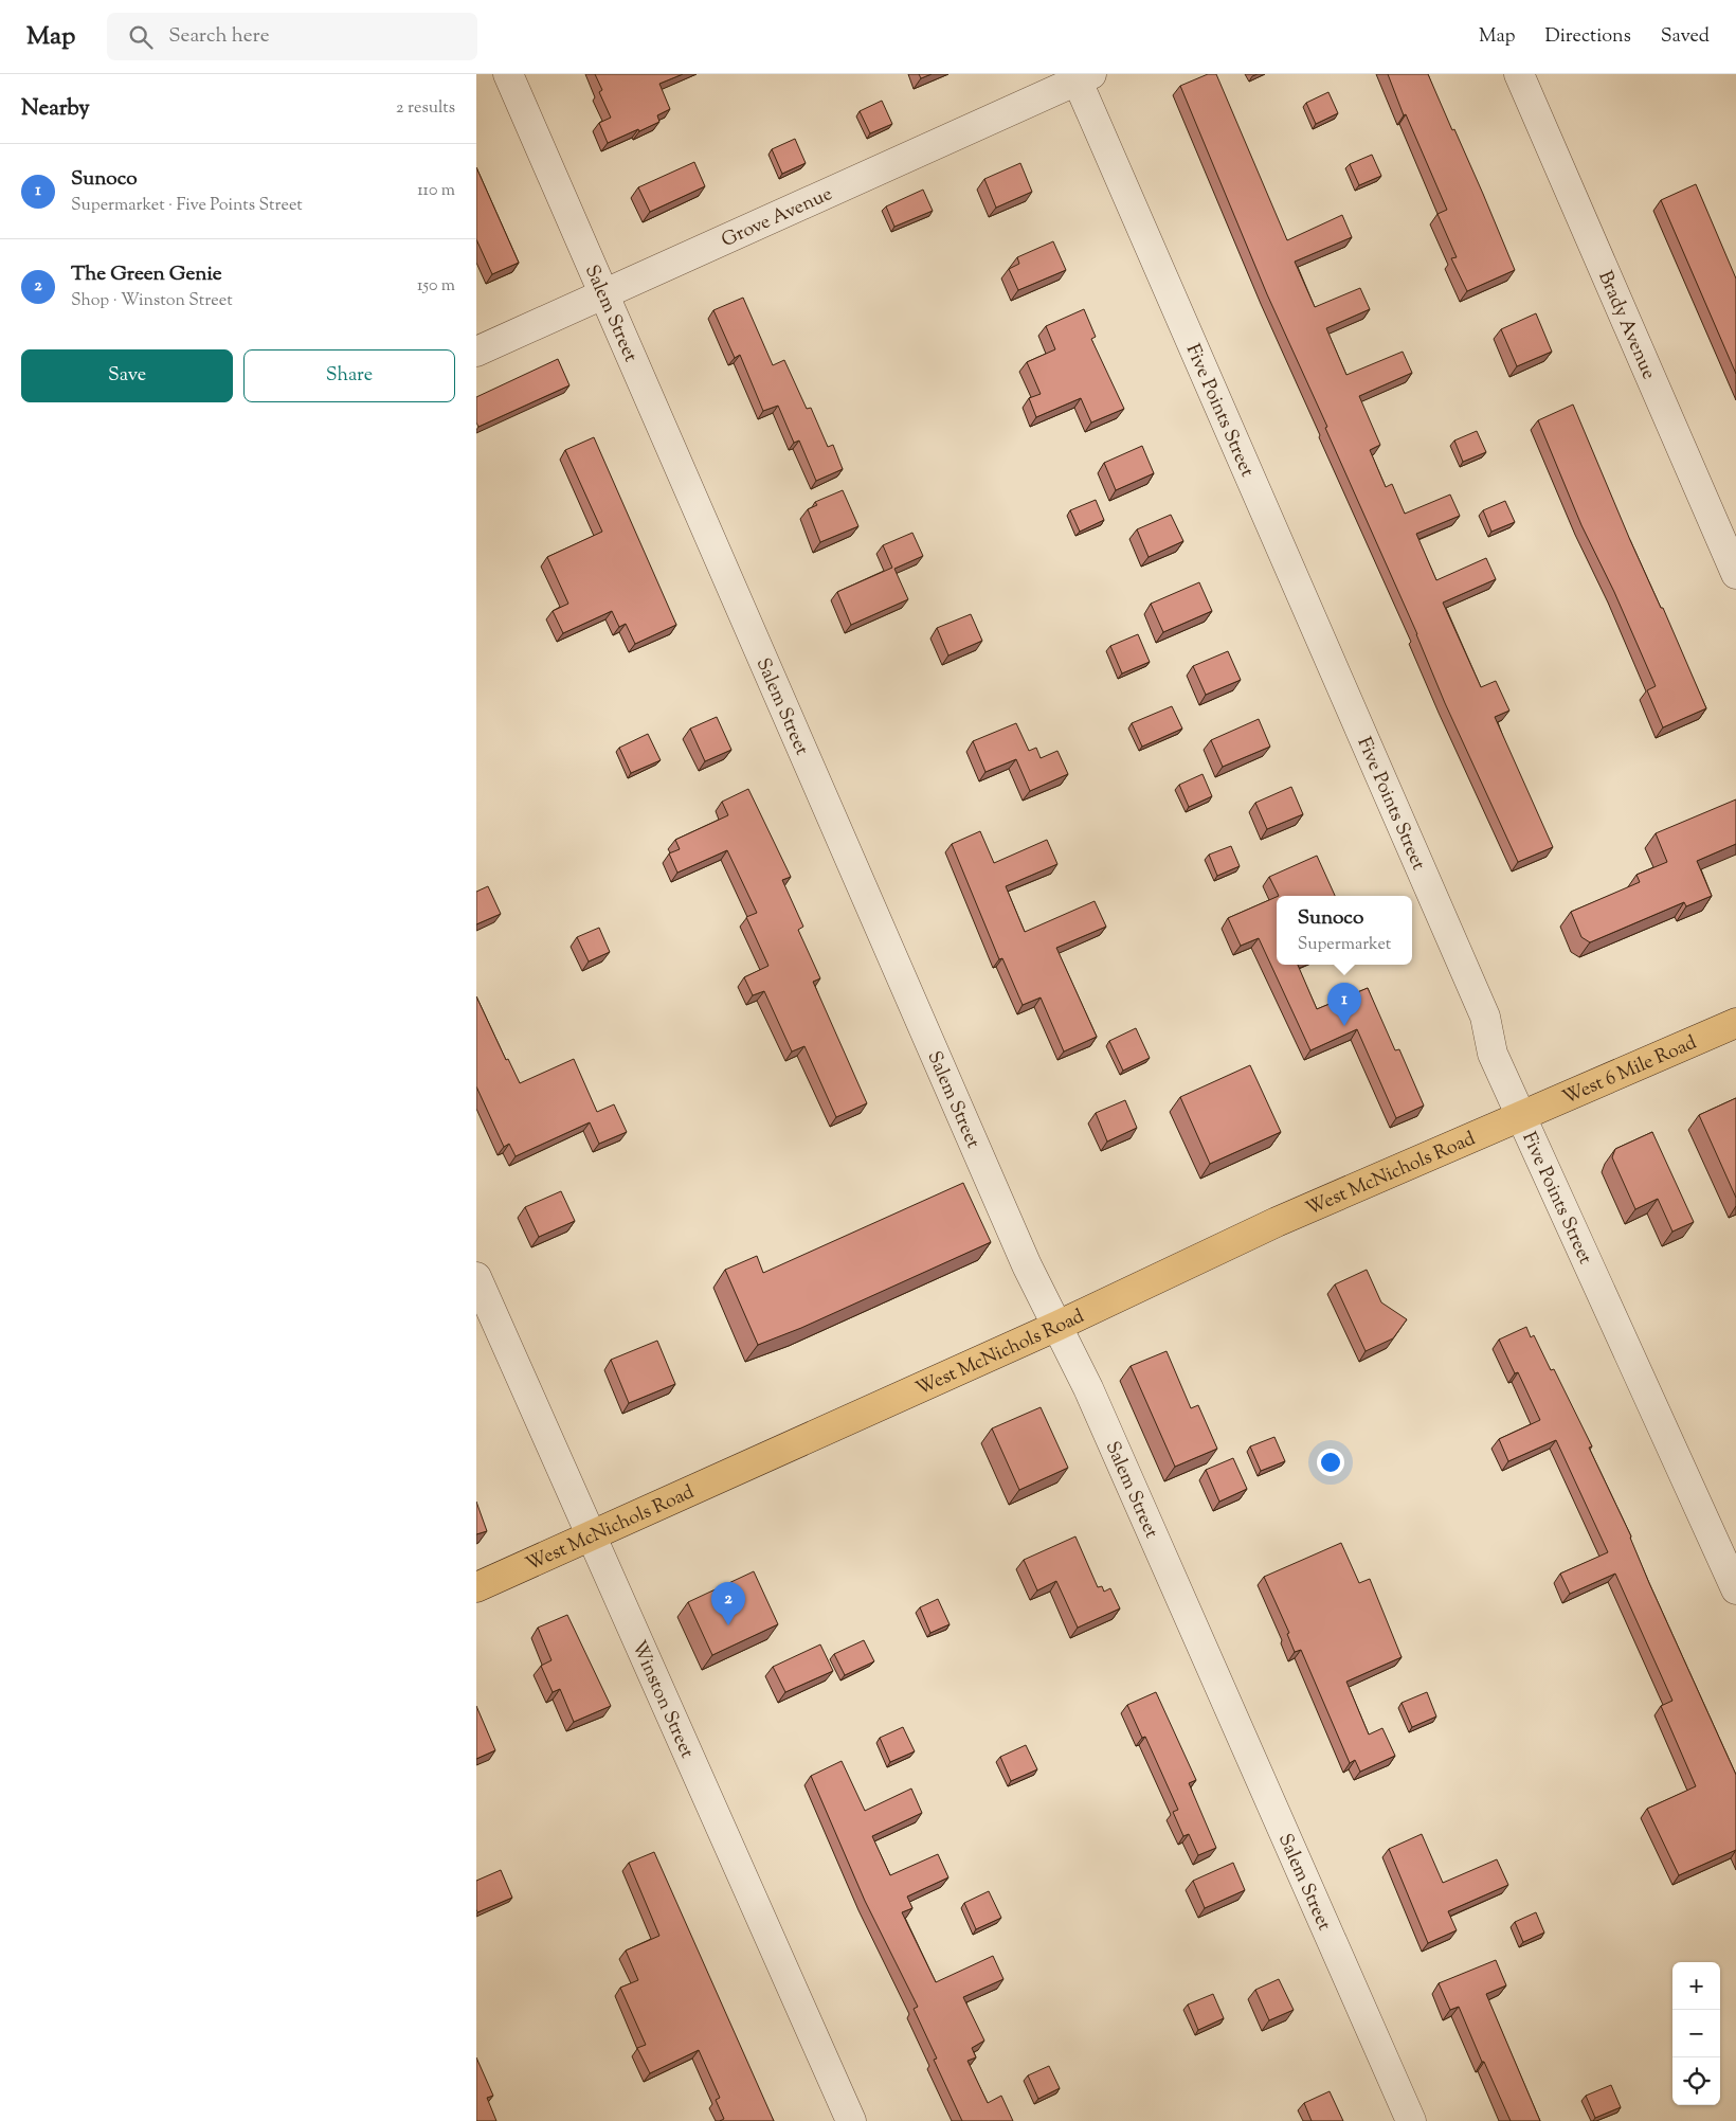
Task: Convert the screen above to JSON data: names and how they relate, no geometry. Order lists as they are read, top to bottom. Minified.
{"streets":{"main road":["West 6 Mile Road","West McNichols Road"],"street":["Grove Avenue","Salem Street","Brady Avenue","Five Points Street","Winston Street"]},"crossings":[["Grove Avenue","Salem Street"],["Grove Avenue","Five Points Street"],["Salem Street","West McNichols Road"],["Five Points Street","West 6 Mile Road"],["Five Points Street","West McNichols Road"],["West 6 Mile Road","West McNichols Road"],["West McNichols Road","Winston Street"]],"page":{"header":"Map","search":"Search here","nav":["Map","Directions","Saved"],"heading":["Nearby","2 results"],"list":[{"mark":"1","name":"Sunoco","note":"Supermarket · Five Points Street","value":"110 m"},{"mark":"2","name":"The Green Genie","note":"Shop · Winston Street","value":"150 m"}],"buttons":["Save","Share"],"popup":["Sunoco","Supermarket"],"pins":["1","2"],"map_buttons":["+","−"]}}
